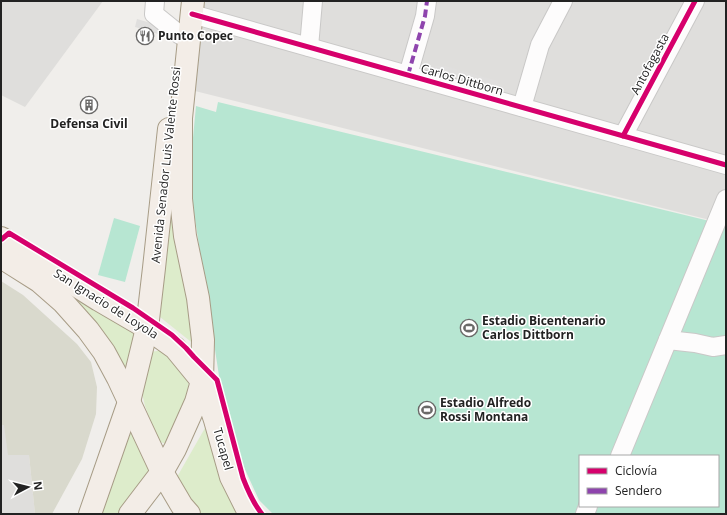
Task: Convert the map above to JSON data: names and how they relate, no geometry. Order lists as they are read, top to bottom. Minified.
{"streets":{"main road":["Avenida Senador Luis Valente Rossi","San Ignacio de Loyola","Tucapel"],"street":["Antofagasta","Carlos Dittborn"]},"crossings":[["Antofagasta","Carlos Dittborn"],["Carlos Dittborn","Avenida Senador Luis Valente Rossi"],["Avenida Senador Luis Valente Rossi","San Ignacio de Loyola"],["Avenida Senador Luis Valente Rossi","Tucapel"],["San Ignacio de Loyola","Tucapel"]],"places":{"restaurant":["Punto Copec"],"building":["Defensa Civil"],"sports":["Estadio Bicentenario Carlos Dittborn","Estadio Alfredo Rossi Montana"]},"legend":["Ciclovía","Sendero"],"north":"right"}
